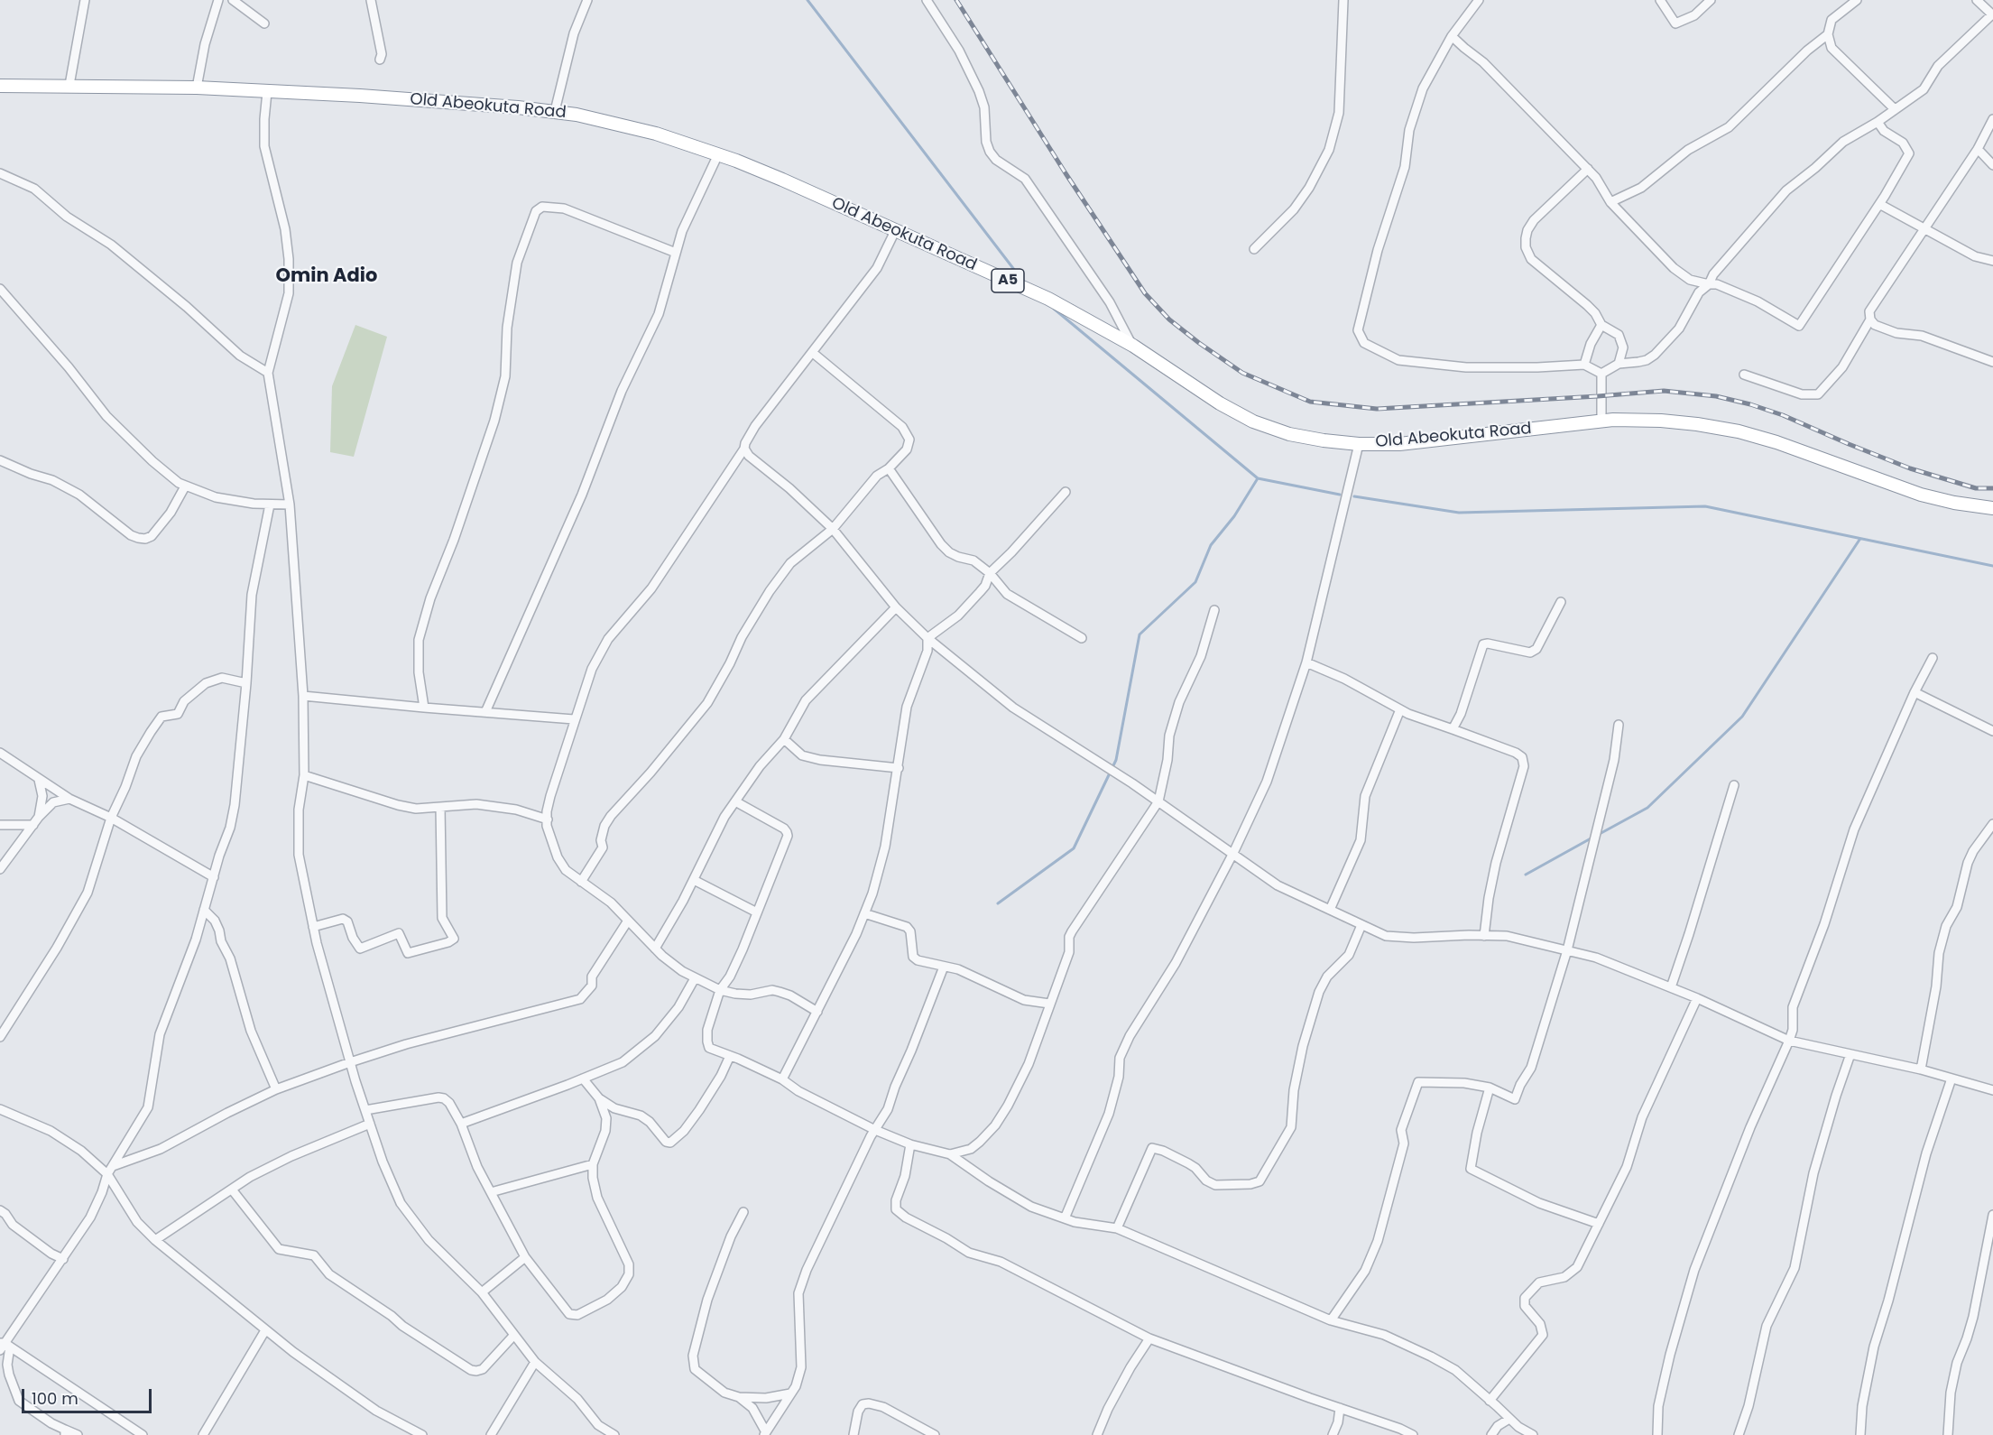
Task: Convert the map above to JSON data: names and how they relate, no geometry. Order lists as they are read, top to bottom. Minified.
{"streets":{"highway":["Old Abeokuta Road","A5"]},"districts":["Omin Adio"],"scale_bar":"100 m"}
